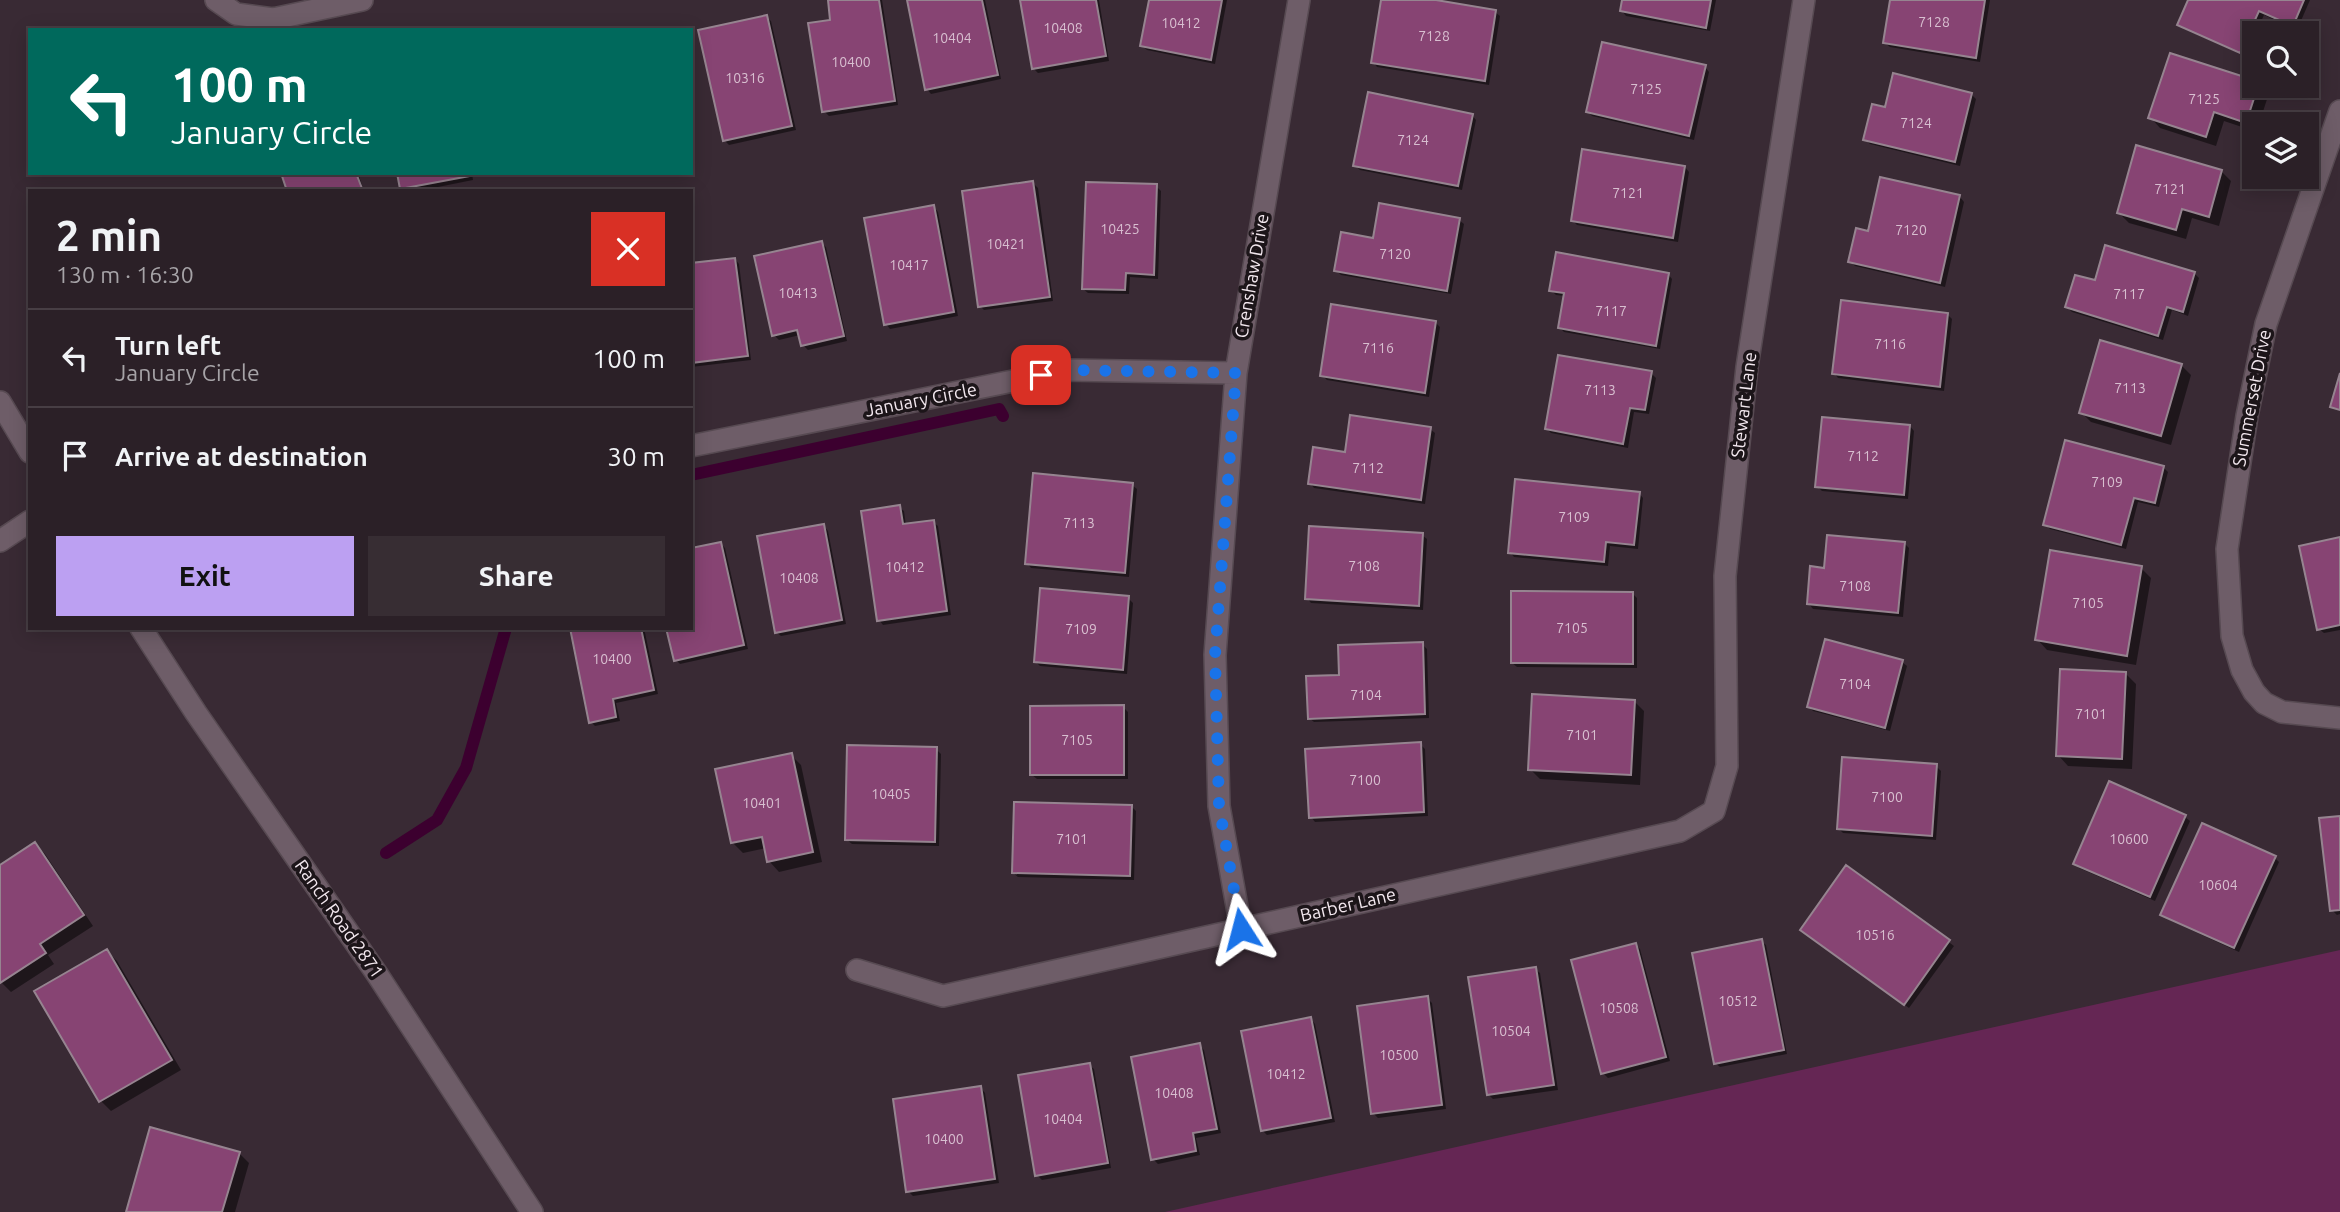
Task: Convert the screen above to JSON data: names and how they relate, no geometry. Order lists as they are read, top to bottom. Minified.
{"streets":{"street":["Crenshaw Drive","Summerset Drive","January Circle","Stewart Lane","Barber Lane","Ranch Road 2871"]},"crossings":[["Crenshaw Drive","January Circle"],["Crenshaw Drive","Barber Lane"],["Stewart Lane","Barber Lane"]],"house_numbers":["7128","10412","10408","7128","10404","10400","10316","7125","7125","7124","7124","7121","7121","10425","7120","10421","7120","10417","10413","7117","7117","7116","7116","7113","7113","7112","7112","7109","7109","7113","7108","10412","10408","7108","7105","7105","7109","10400","7104","7104","7101","7101","7105","7100","10405","7100","10401","7101","10600","10604","10516","10512","10508","10504","10500","10412","10408","10404","10400"],"page":{"turn":["100 m","January Circle"],"heading":["2 min","130 m · 16:30"],"list":[{"name":"Turn left","note":"January Circle","value":"100 m"},{"name":"Arrive at destination","value":"30 m"}],"buttons":["Exit","Share"]}}
